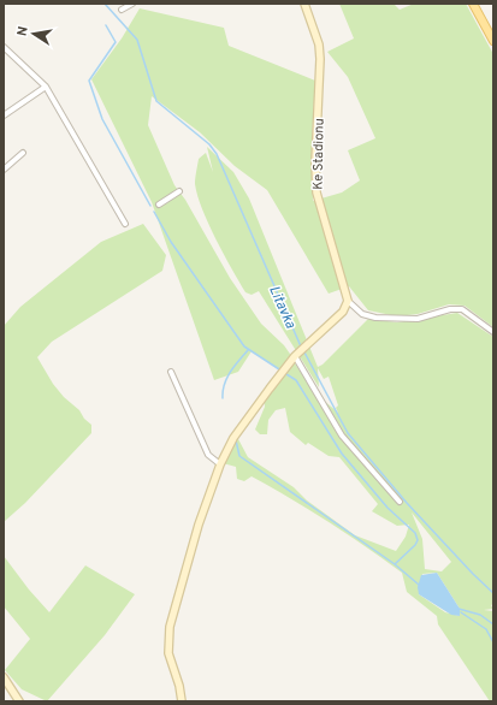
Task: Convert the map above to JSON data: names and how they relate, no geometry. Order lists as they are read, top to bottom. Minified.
{"streets":{"street":["Ke Stadionu"]},"water":["Litavka"],"north":"left"}
